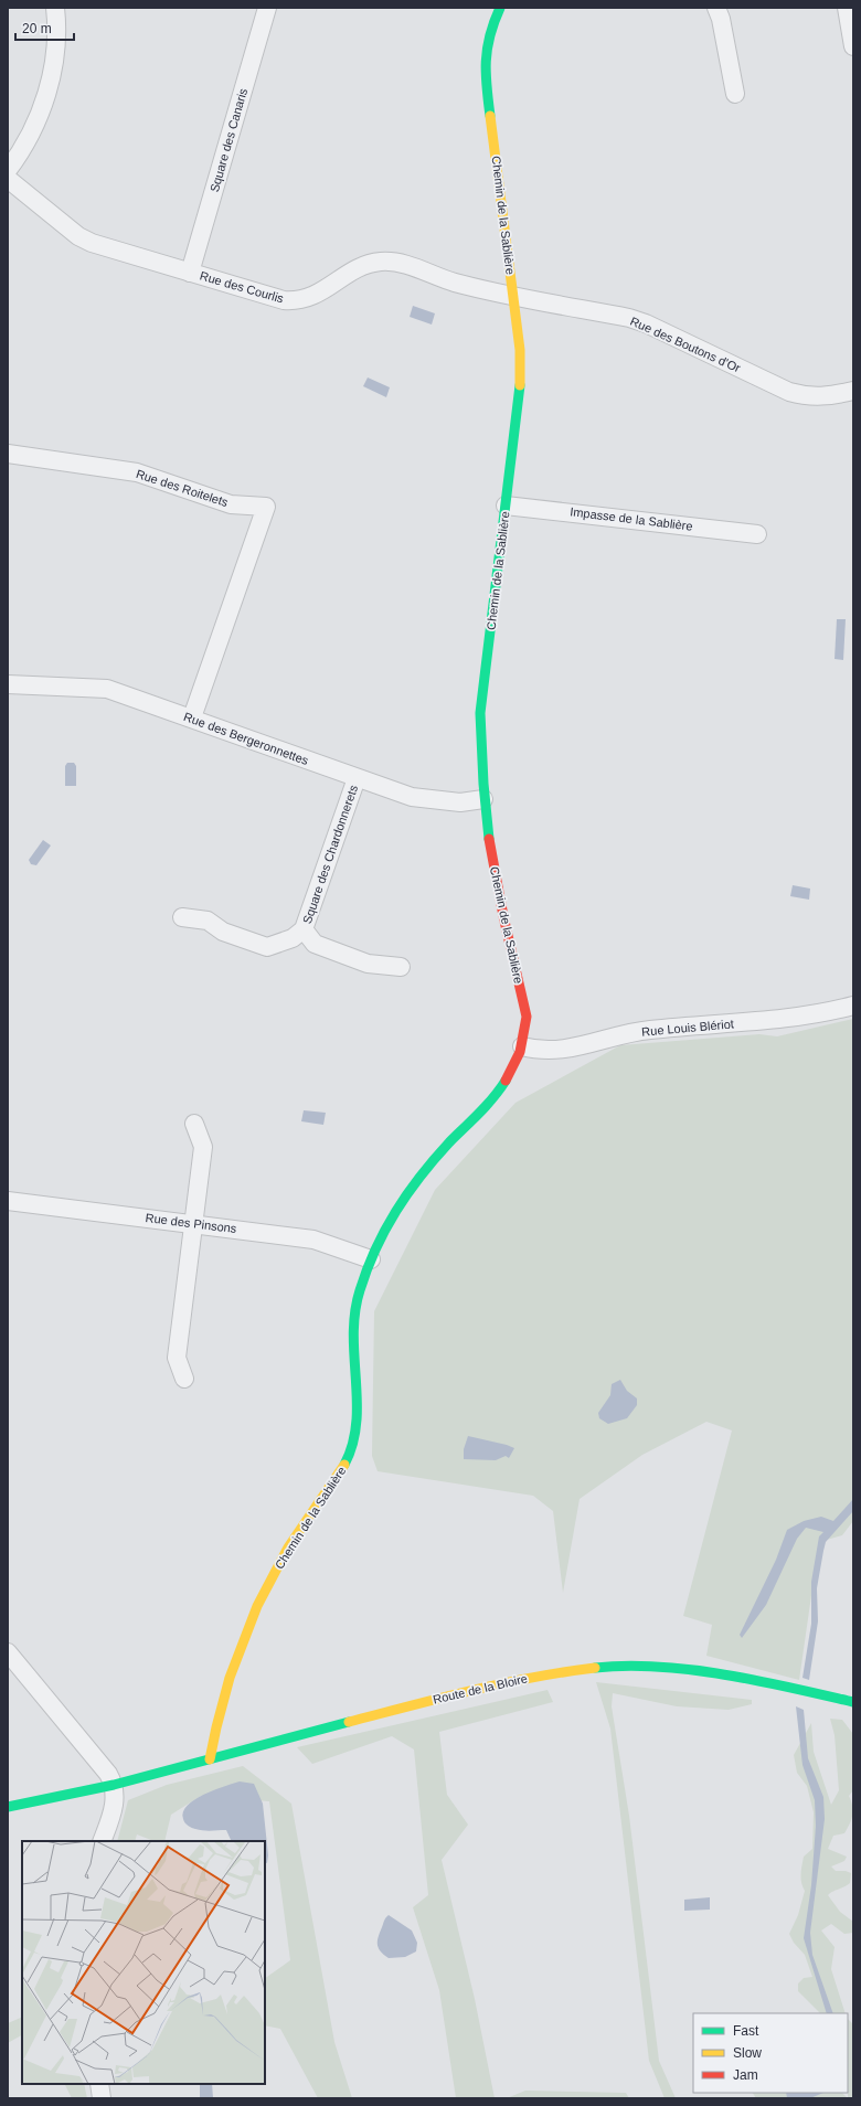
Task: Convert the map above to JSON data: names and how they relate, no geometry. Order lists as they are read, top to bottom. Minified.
{"streets":{"street":["Square des Canaris","Chemin de la Sablière","Rue des Courlis","Rue des Boutons d'Or","Rue des Roitelets","Impasse de la Sablière","Rue des Bergeronnettes","Square des Chardonnerets","Rue Louis Blériot","Rue des Pinsons","Route de la Bloire"]},"crossings":[["Square des Canaris","Rue des Courlis"],["Chemin de la Sablière","Rue des Courlis"],["Chemin de la Sablière","Rue des Boutons d'Or"],["Chemin de la Sablière","Impasse de la Sablière"],["Chemin de la Sablière","Rue des Bergeronnettes"],["Chemin de la Sablière","Rue Louis Blériot"],["Chemin de la Sablière","Rue des Pinsons"],["Chemin de la Sablière","Route de la Bloire"],["Rue des Courlis","Rue des Boutons d'Or"],["Rue des Roitelets","Rue des Bergeronnettes"],["Rue des Bergeronnettes","Square des Chardonnerets"]],"legend":["Fast","Slow","Jam"],"scale_bar":"20 m"}
